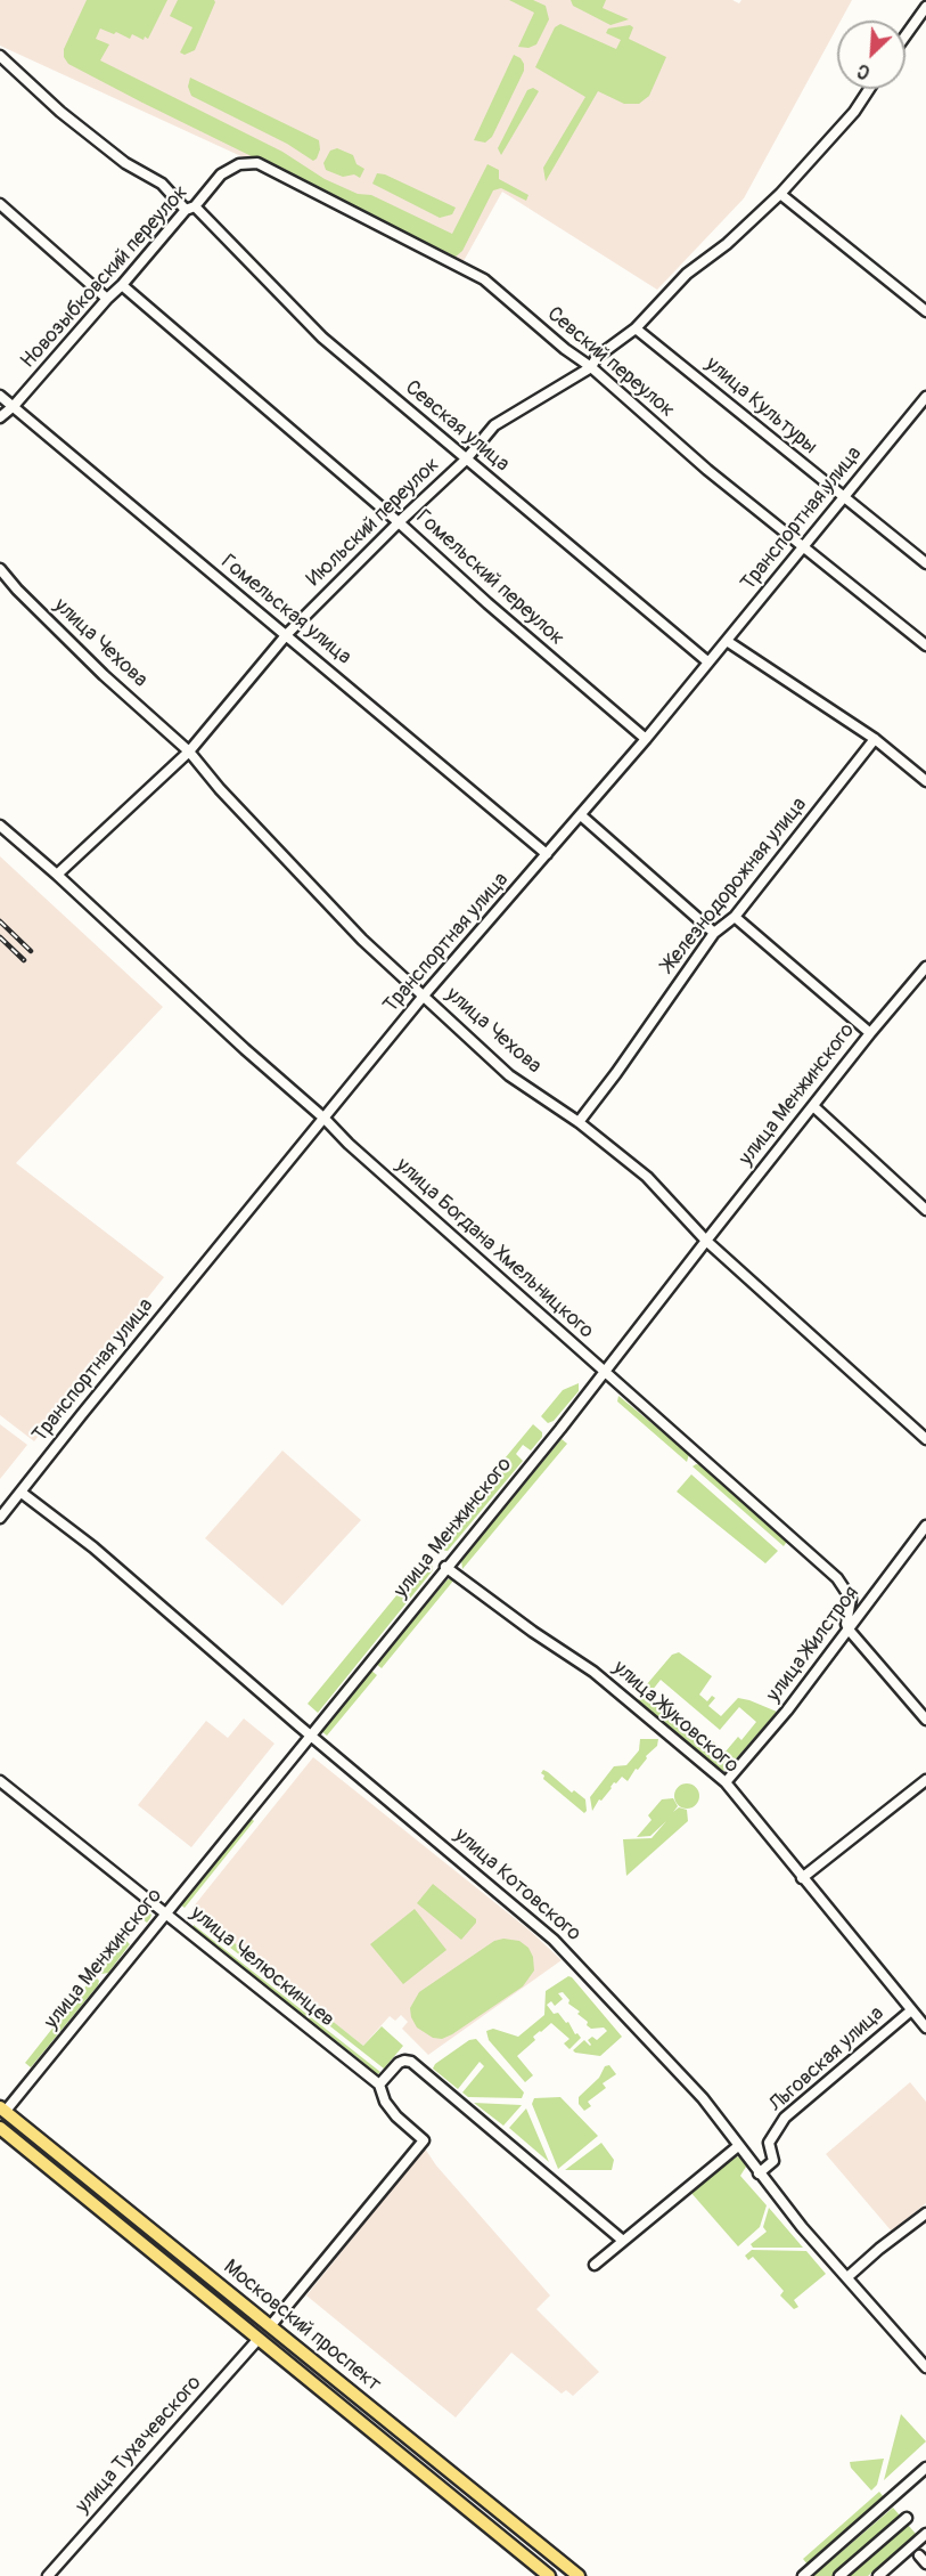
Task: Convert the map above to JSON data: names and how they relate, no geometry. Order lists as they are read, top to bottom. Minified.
{"streets":{"main road":["Московский проспект"],"street":["Новозыбковский переулок","Севский переулок","улица Культуры","Севская улица","Транспортная улица","Июльский переулок","Гомельский переулок","Гомельская улица","улица Чехова","Железнодорожная улица","улица Менжинского","улица Богдана Хмельницкого","улица Жилстроя","улица Жуковского","улица Котовского","улица Челюскинцев","Льговская улица","улица Тухачевского"]},"crossings":[["Новозыбковский переулок","Севский переулок"],["Новозыбковский переулок","Севская улица"],["Новозыбковский переулок","Гомельский переулок"],["Новозыбковский переулок","Гомельская улица"],["Севский переулок","Транспортная улица"],["Севский переулок","Июльский переулок"],["улица Культуры","Транспортная улица"],["улица Культуры","Июльский переулок"],["Севская улица","Транспортная улица"],["Севская улица","Июльский переулок"],["Транспортная улица","Гомельский переулок"],["Транспортная улица","Гомельская улица"],["Транспортная улица","улица Чехова"],["Транспортная улица","улица Богдана Хмельницкого"],["Транспортная улица","улица Котовского"],["Июльский переулок","Гомельский переулок"],["Июльский переулок","Гомельская улица"],["Июльский переулок","улица Чехова"],["Июльский переулок","улица Богдана Хмельницкого"],["улица Чехова","Железнодорожная улица"],["улица Чехова","улица Менжинского"],["улица Менжинского","улица Богдана Хмельницкого"],["улица Менжинского","улица Жуковского"],["улица Менжинского","улица Котовского"],["улица Менжинского","улица Челюскинцев"],["улица Менжинского","Московский проспект"],["улица Богдана Хмельницкого","улица Жилстроя"],["улица Жилстроя","улица Жуковского"],["улица Жуковского","Льговская улица"],["улица Котовского","Льговская улица"],["улица Челюскинцев","Московский проспект"],["Московский проспект","улица Тухачевского"]],"north":"bottom left"}
